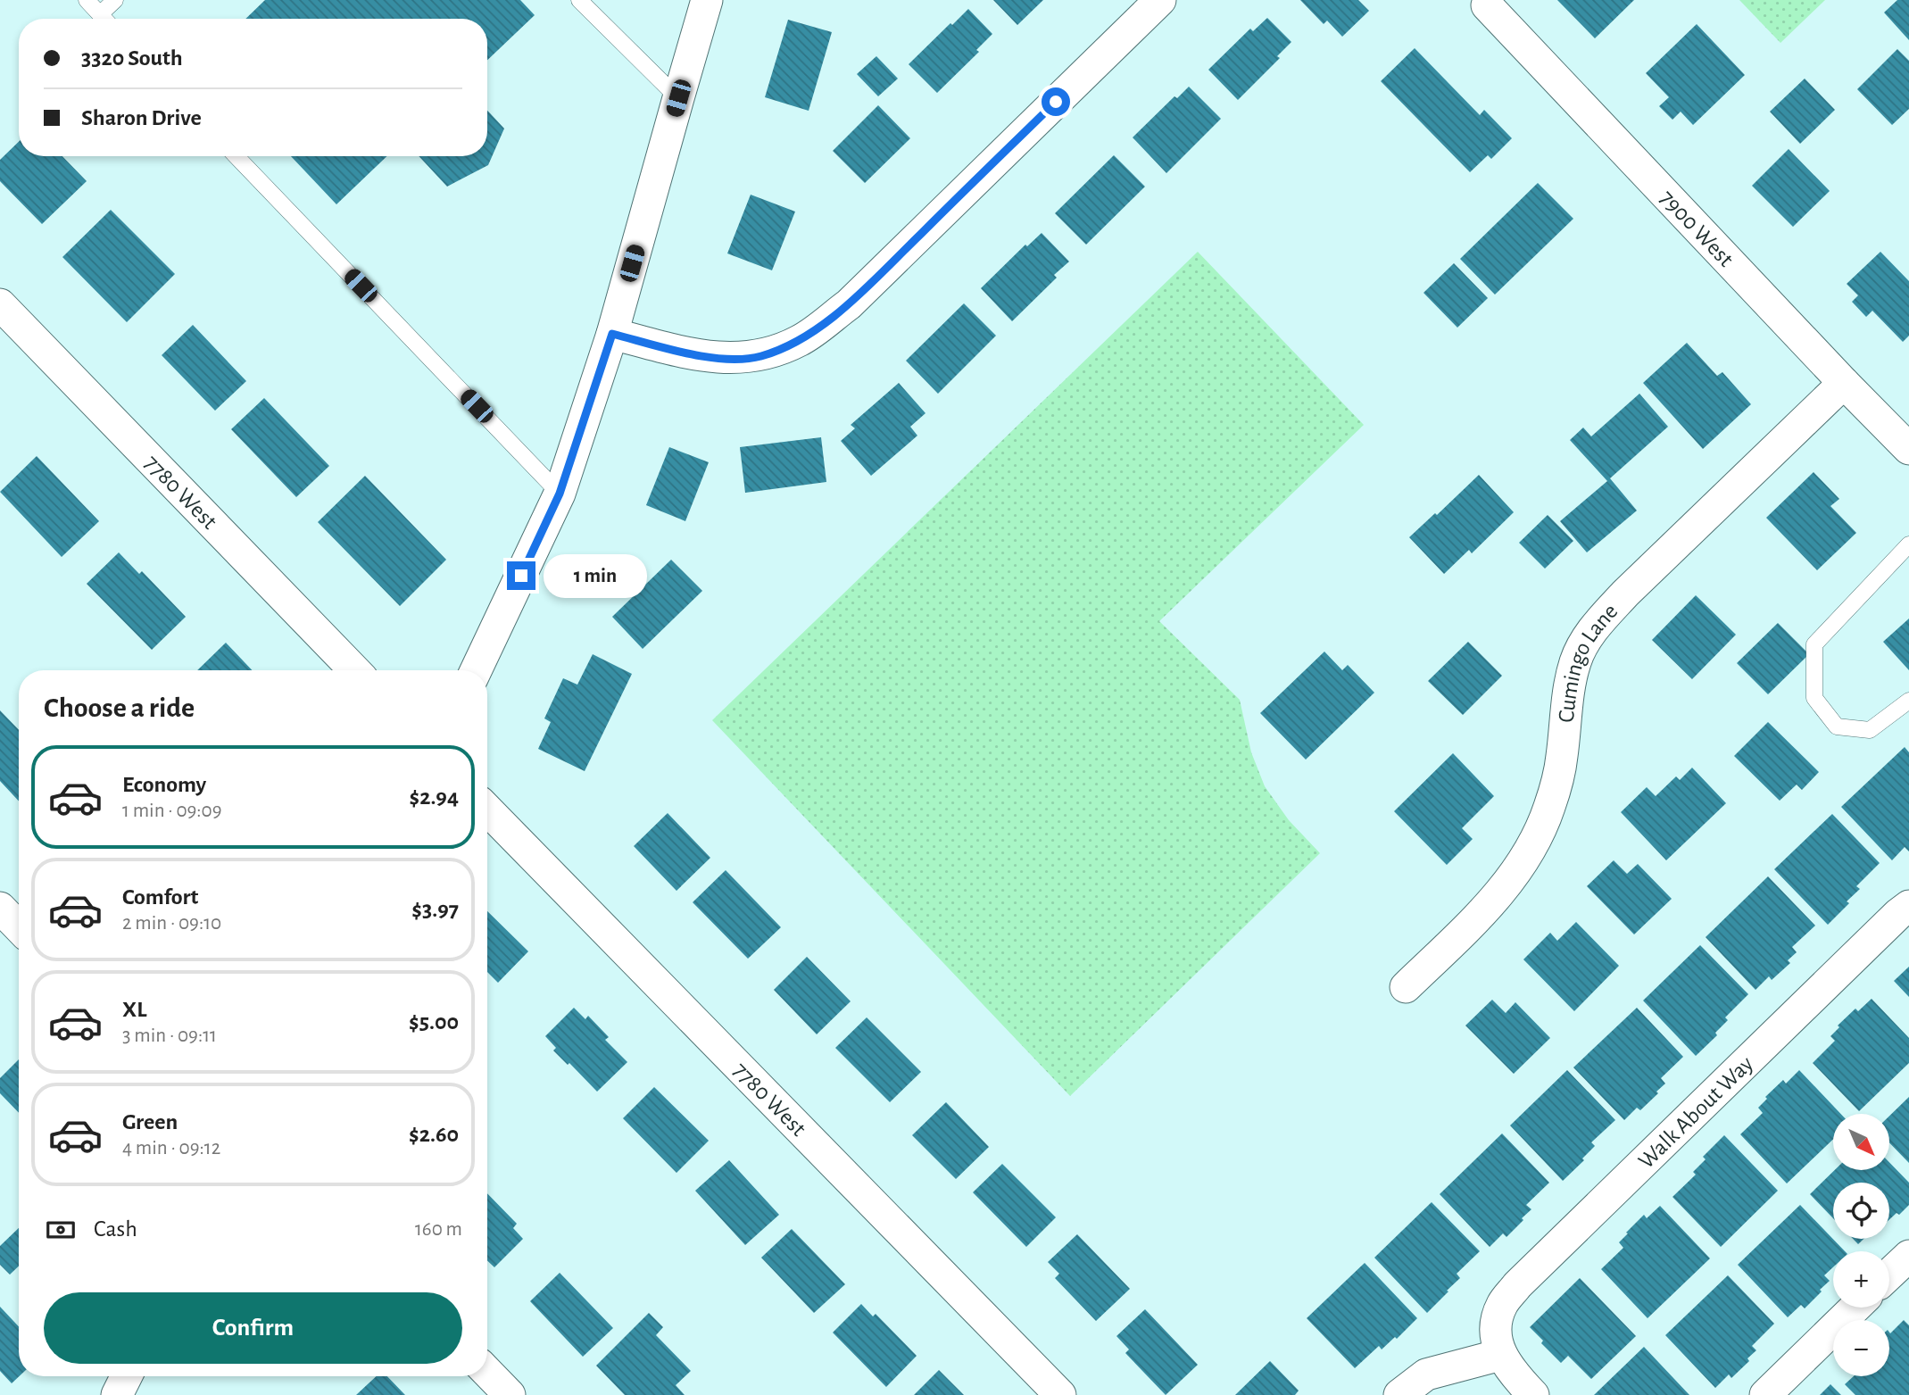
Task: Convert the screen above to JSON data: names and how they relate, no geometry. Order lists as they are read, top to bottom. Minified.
{"streets":{"street":["7900 West","7780 West","Cumingo Lane","Walk About Way"]},"crossings":[["7900 West","Cumingo Lane"]],"north":"bottom right","page":{"banner":["3320 South","Sharon Drive"],"bubble":"1 min","heading":"Choose a ride","list":[{"name":"Economy","note":"1 min · 09:09","value":"$2.94"},{"name":"Comfort","note":"2 min · 09:10","value":"$3.97"},{"name":"XL","note":"3 min · 09:11","value":"$5.00"},{"name":"Green","note":"4 min · 09:12","value":"$2.60"}],"map_buttons":["+","−"],"pay":["Cash","160 m"],"buttons":"Confirm"}}
